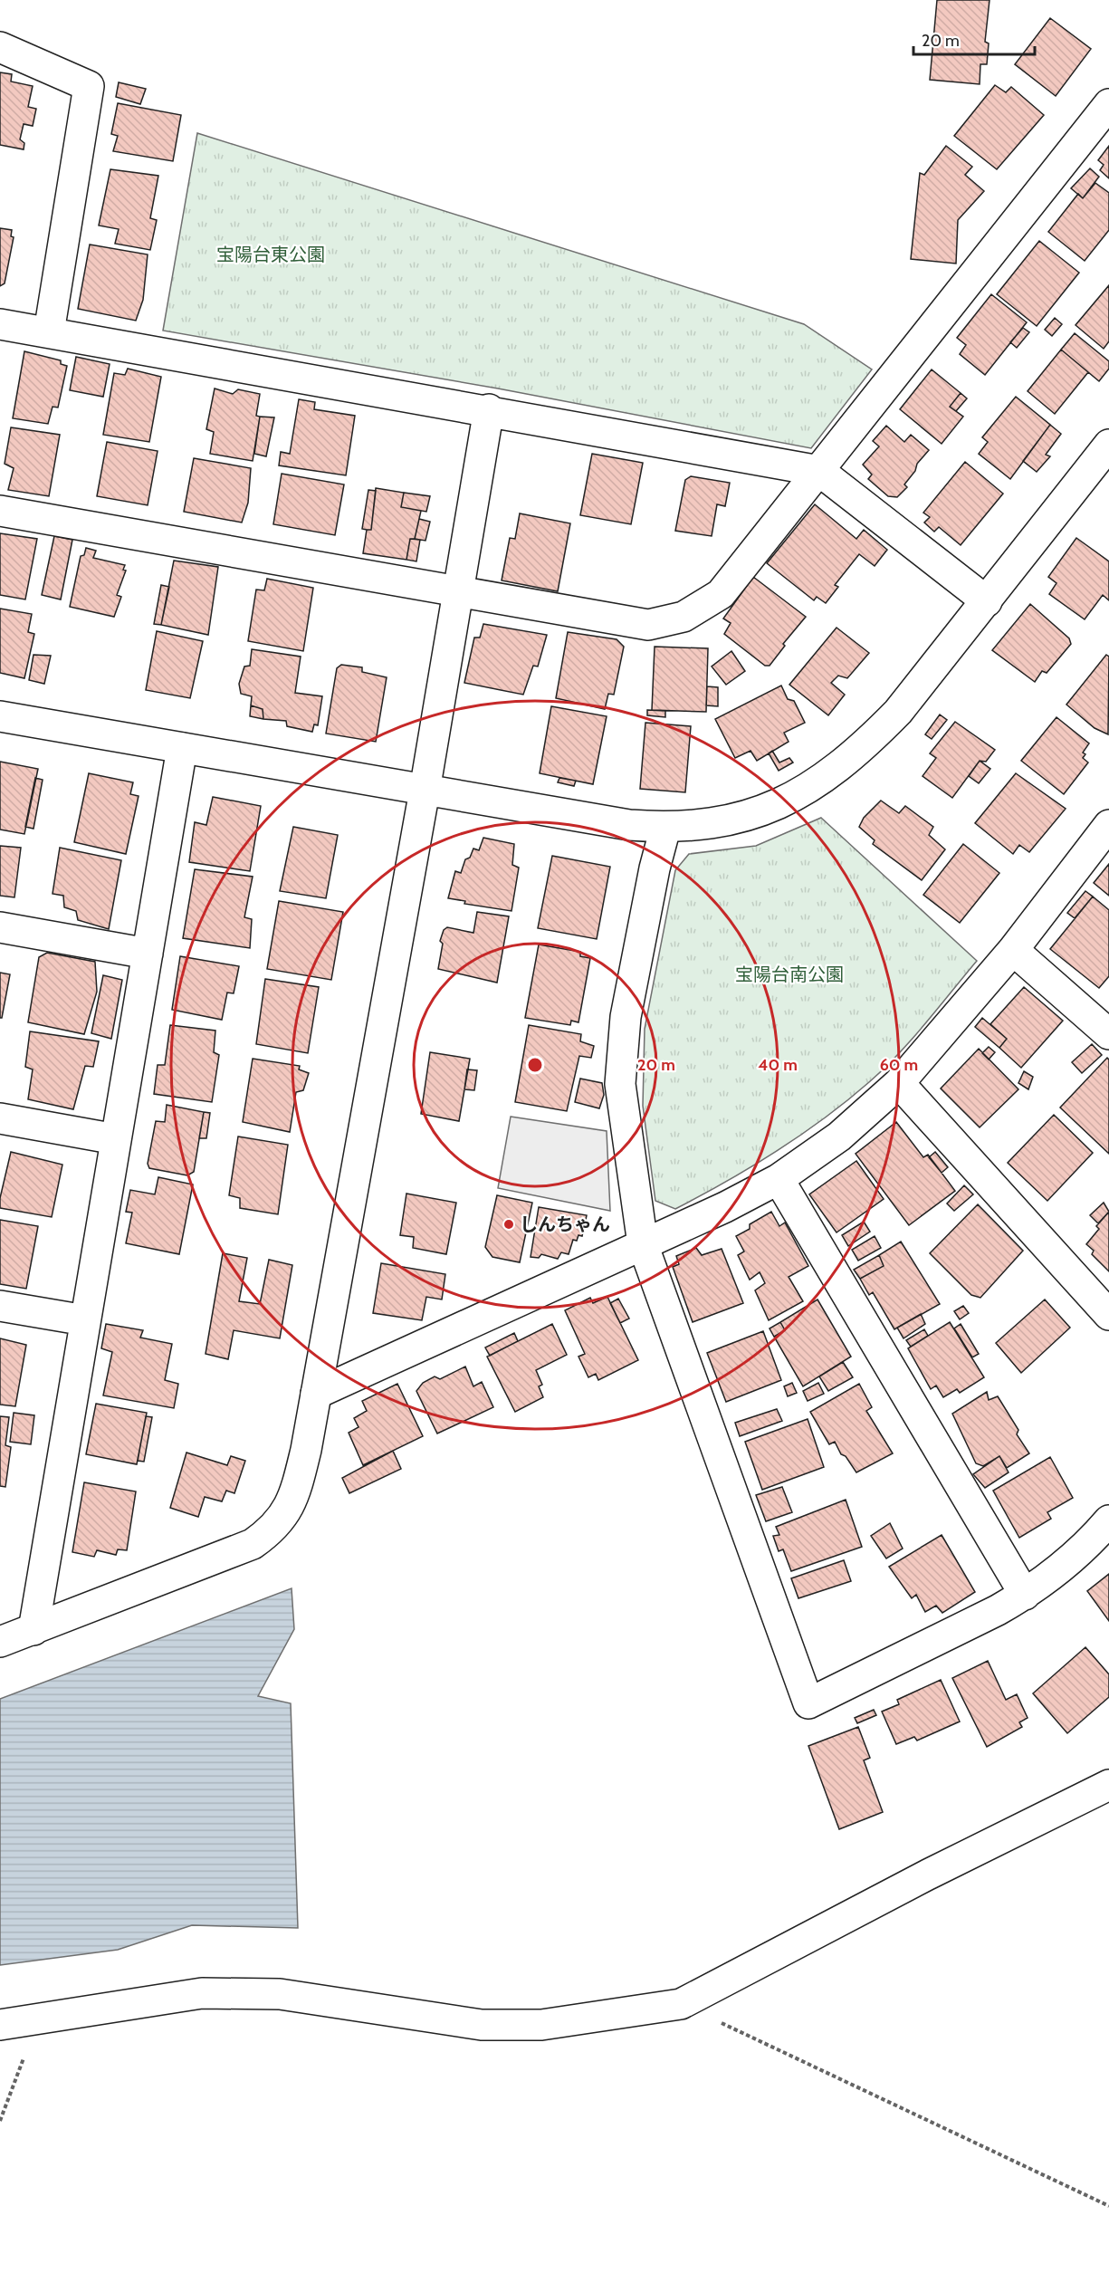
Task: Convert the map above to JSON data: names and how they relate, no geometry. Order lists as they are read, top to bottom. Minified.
{"parks":["宝陽台東公園","宝陽台南公園"],"places":["しんちゃん"],"scale_bar":"20 m","rings":["20 m","40 m","60 m"]}
